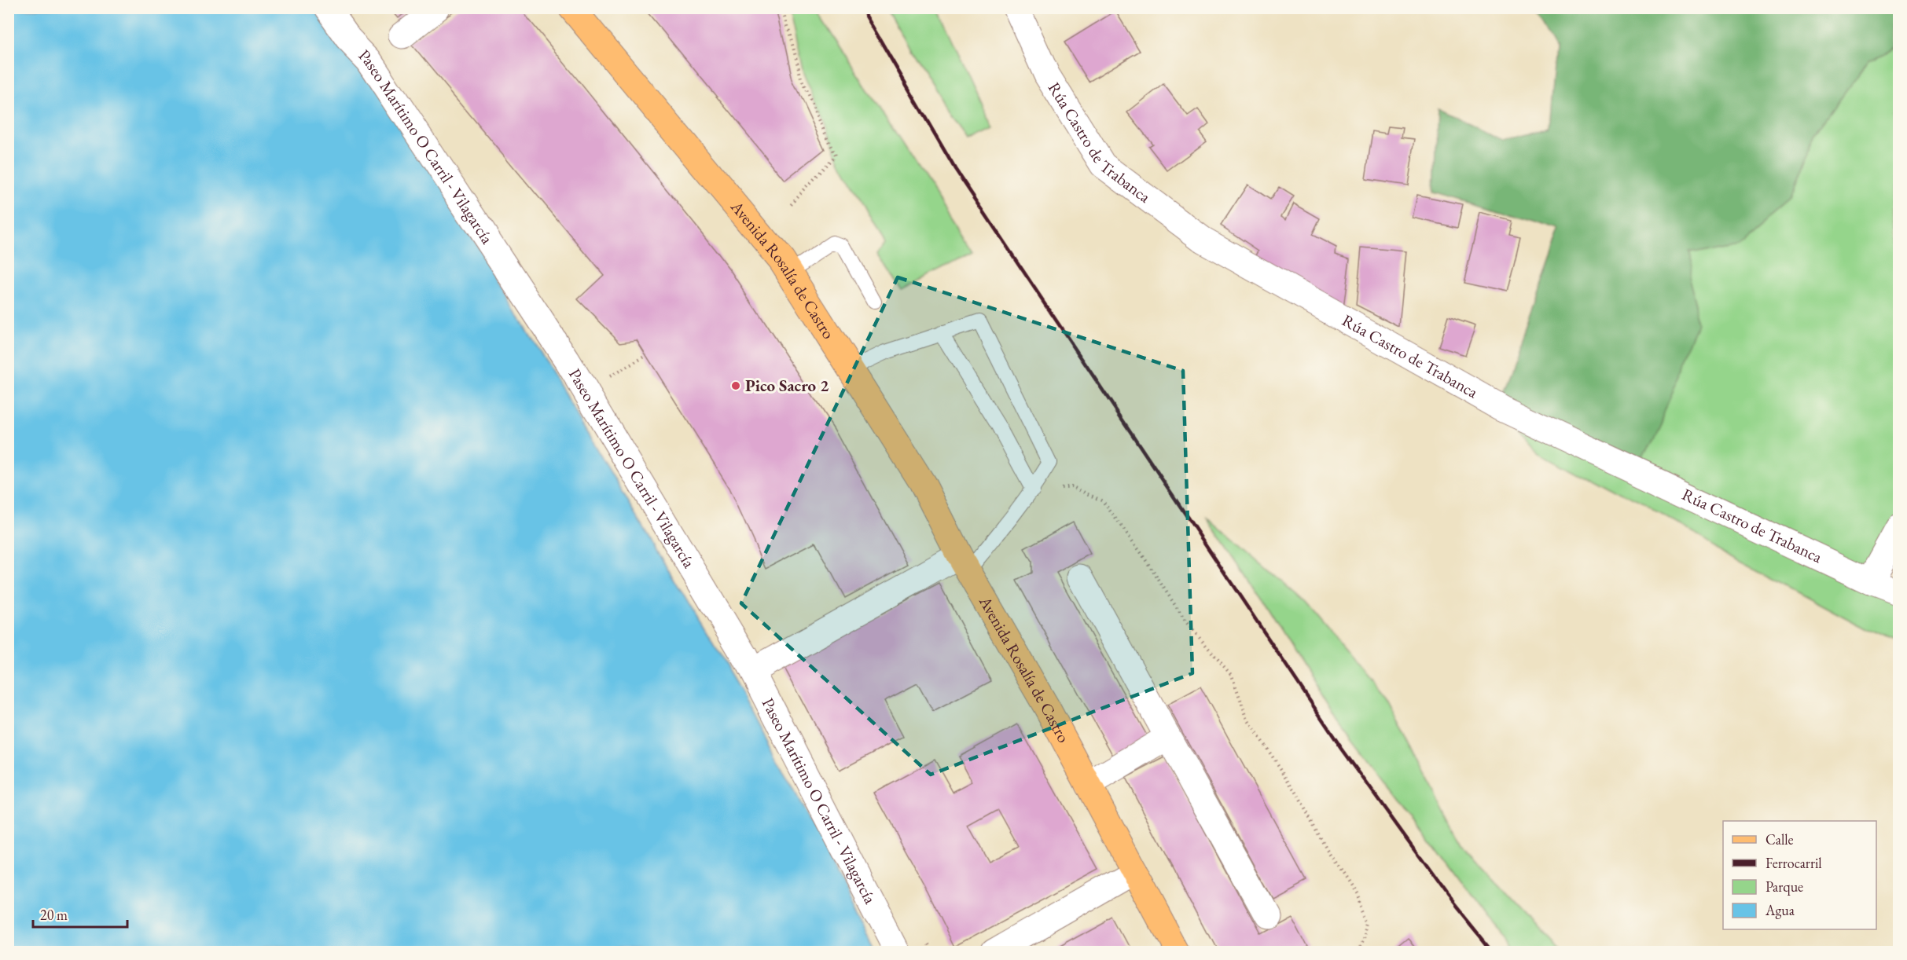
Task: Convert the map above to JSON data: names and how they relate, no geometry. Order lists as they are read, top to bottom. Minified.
{"streets":{"main road":["Avenida Rosalía de Castro"],"street":["Rúa Castro de Trabanca","Paseo Marítimo O Carril - Vilagarcía"]},"places":["Pico Sacro 2"],"legend":["Calle","Ferrocarril","Parque","Agua"],"scale_bar":"20 m"}
